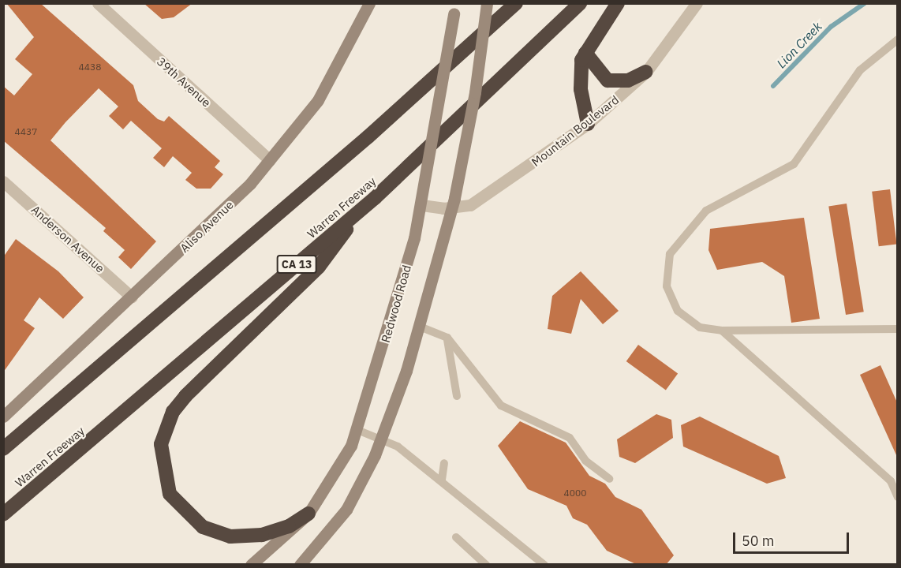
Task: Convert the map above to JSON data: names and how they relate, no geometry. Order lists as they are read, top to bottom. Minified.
{"streets":{"highway":["Warren Freeway","CA 13"],"main road":["Aliso Avenue","Redwood Road"],"street":["39th Avenue","Mountain Boulevard","Anderson Avenue"]},"crossings":[["39th Avenue","Aliso Avenue"],["Mountain Boulevard","Redwood Road"],["Aliso Avenue","Anderson Avenue"]],"water":["Lion Creek"],"house_numbers":["4438","4437","4000"],"scale_bar":"50 m"}
